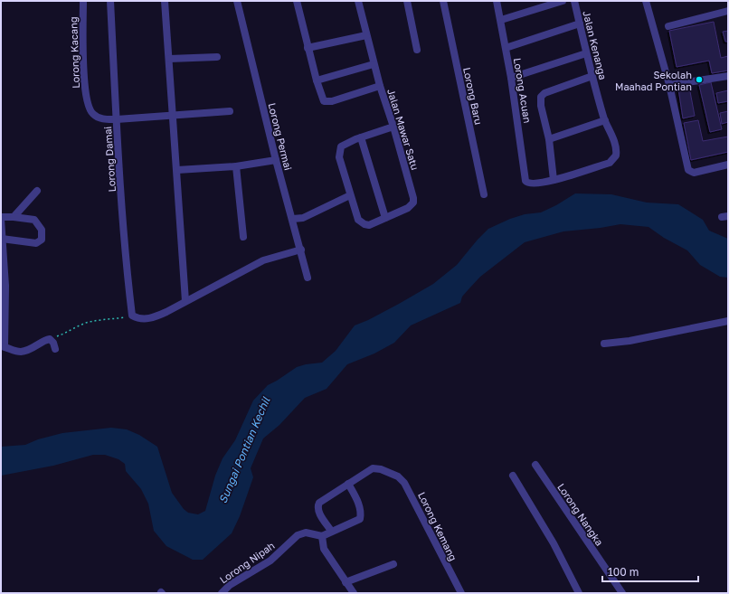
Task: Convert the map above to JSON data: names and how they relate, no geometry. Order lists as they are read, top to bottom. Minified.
{"streets":{"street":["Jalan Kenanga","Lorong Kacang","Lorong Acuan","Lorong Baru","Jalan Mawar Satu","Lorong Permai","Lorong Damai","Lorong Nangka","Lorong Kemang","Lorong Nipah"]},"crossings":[["Jalan Kenanga","Lorong Acuan"],["Lorong Kacang","Lorong Damai"]],"water":["Sungai Pontian Kechil"],"places":["Sekolah Maahad Pontian"],"scale_bar":"100 m"}
